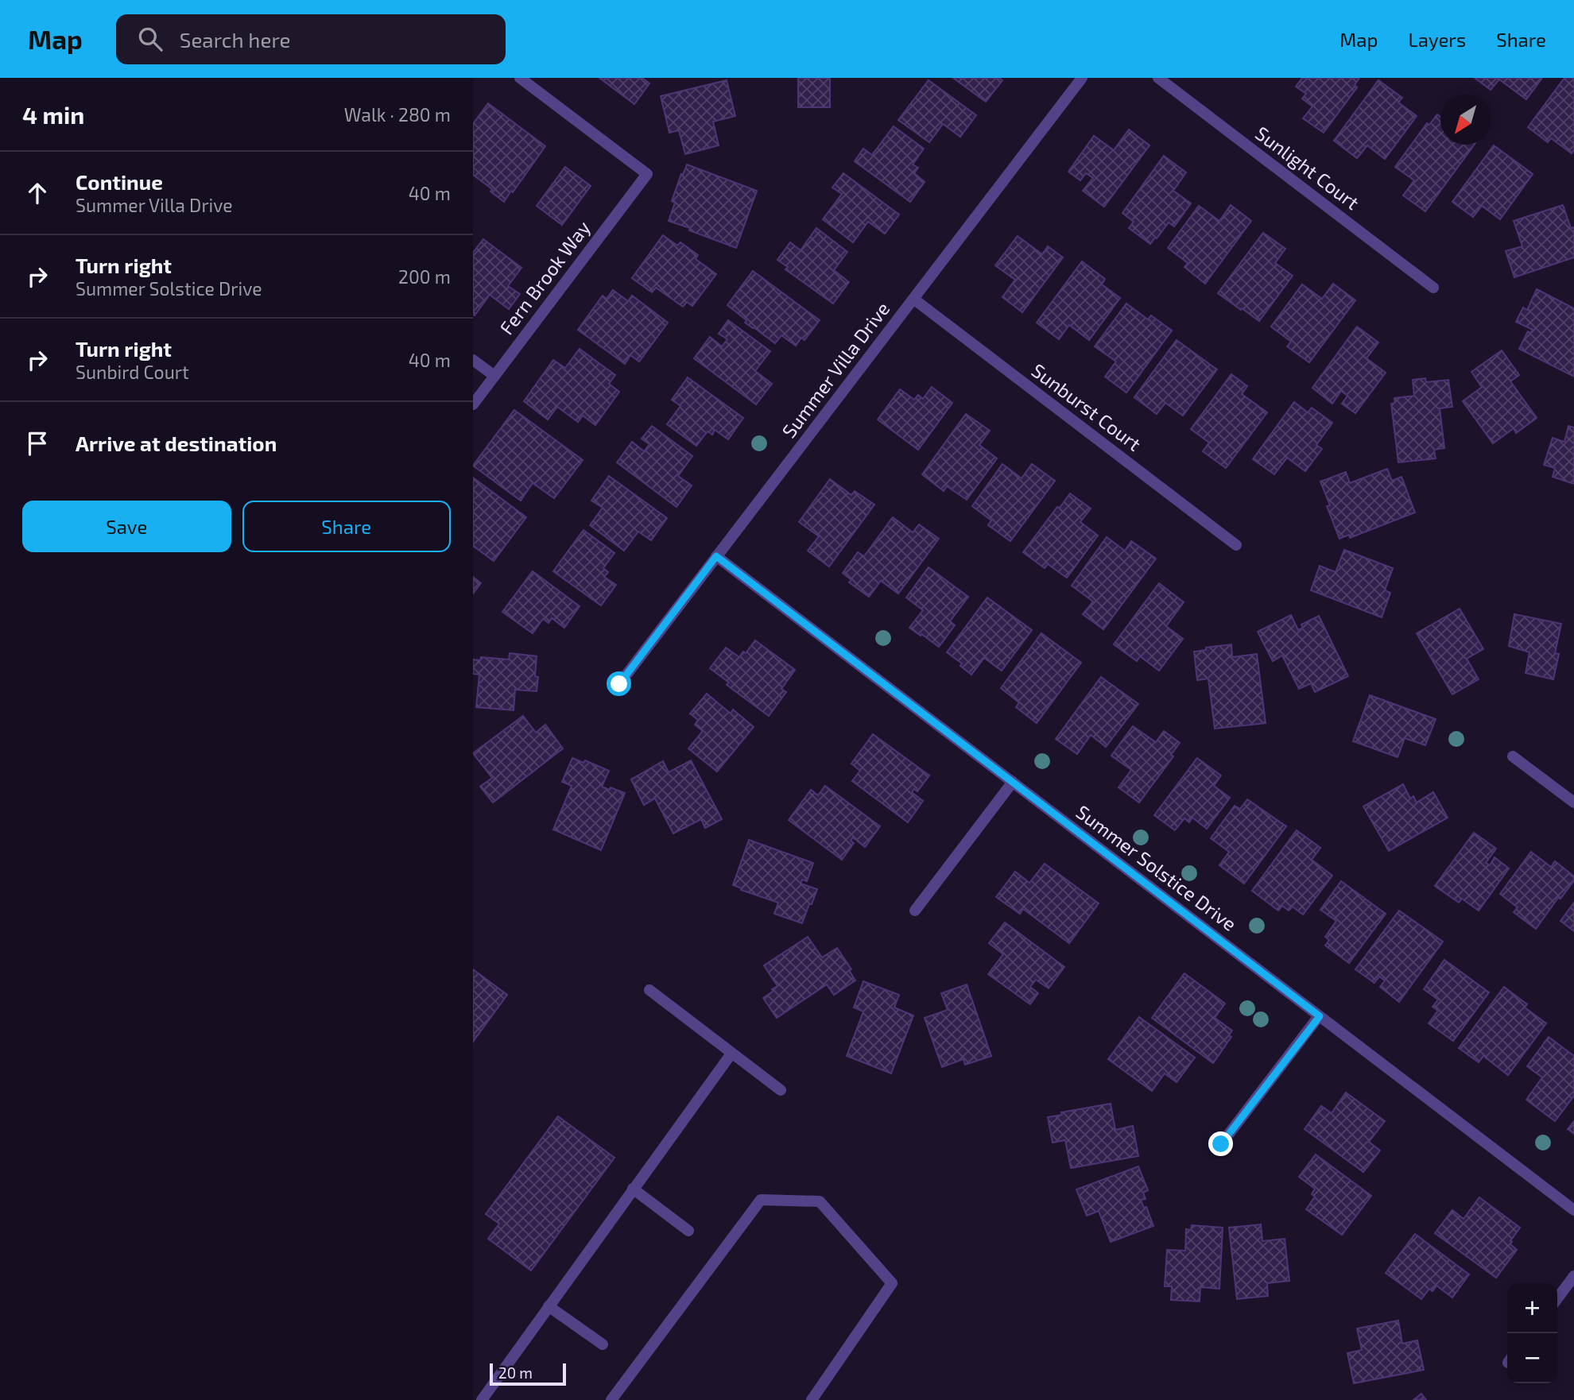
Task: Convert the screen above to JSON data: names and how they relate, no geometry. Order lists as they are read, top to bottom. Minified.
{"streets":{"street":["Sunlight Court","Fern Brook Way","Summer Villa Drive","Sunburst Court","Summer Solstice Drive"]},"crossings":[["Summer Villa Drive","Sunburst Court"],["Summer Villa Drive","Summer Solstice Drive"]],"scale_bar":"20 m","north":"bottom left","page":{"header":"Map","search":"Search here","nav":["Map","Layers","Share"],"heading":["4 min","Walk · 280 m"],"list":[["Continue","Summer Villa Drive","40 m"],["Turn right","Summer Solstice Drive","200 m"],["Turn right","Sunbird Court","40 m"],"Arrive at destination"],"buttons":["Save","Share"],"map_buttons":["+","−"],"scale":"20 m"}}
